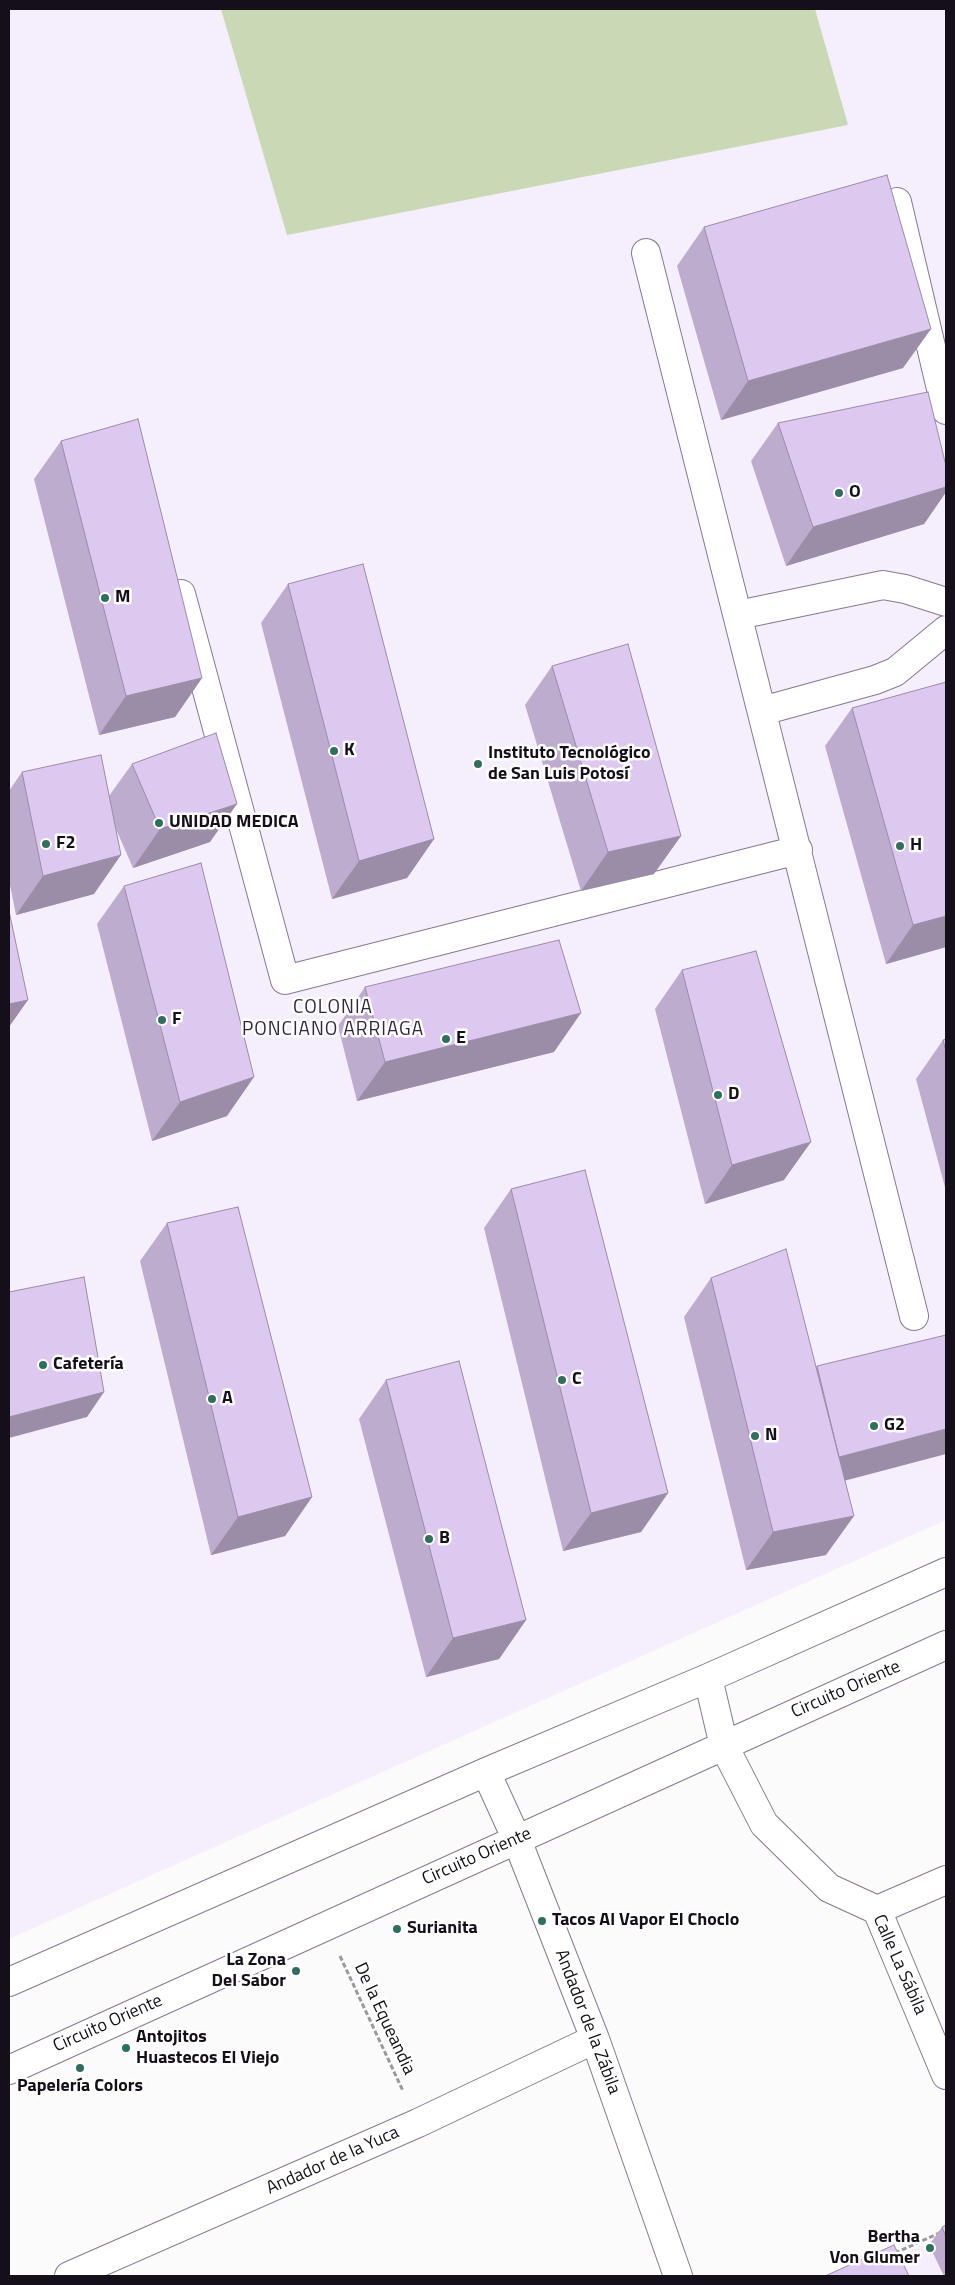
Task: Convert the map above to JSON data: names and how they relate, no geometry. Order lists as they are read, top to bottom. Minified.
{"streets":{"street":["Circuito Oriente","Calle La Sábila","Andador de la Zábila","Andador de la Yuca"],"path":["De la Equeandia"]},"crossings":[["Circuito Oriente","Calle La Sábila"],["Circuito Oriente","De la Equeandia"],["Circuito Oriente","Andador de la Zábila"],["De la Equeandia","Andador de la Yuca"],["Andador de la Zábila","Andador de la Yuca"]],"districts":["COLONIA PONCIANO ARRIAGA"],"places":["O","M","K","Instituto Tecnológico de San Luis Potosí","UNIDAD MEDICA","F2","H","F","E","D","Cafetería","C","A","G2","N","B","Tacos Al Vapor El Choclo","Surianita","La Zona Del Sabor","Antojitos Huastecos El Viejo","Papelería Colors","Bertha Von Glumer"]}
